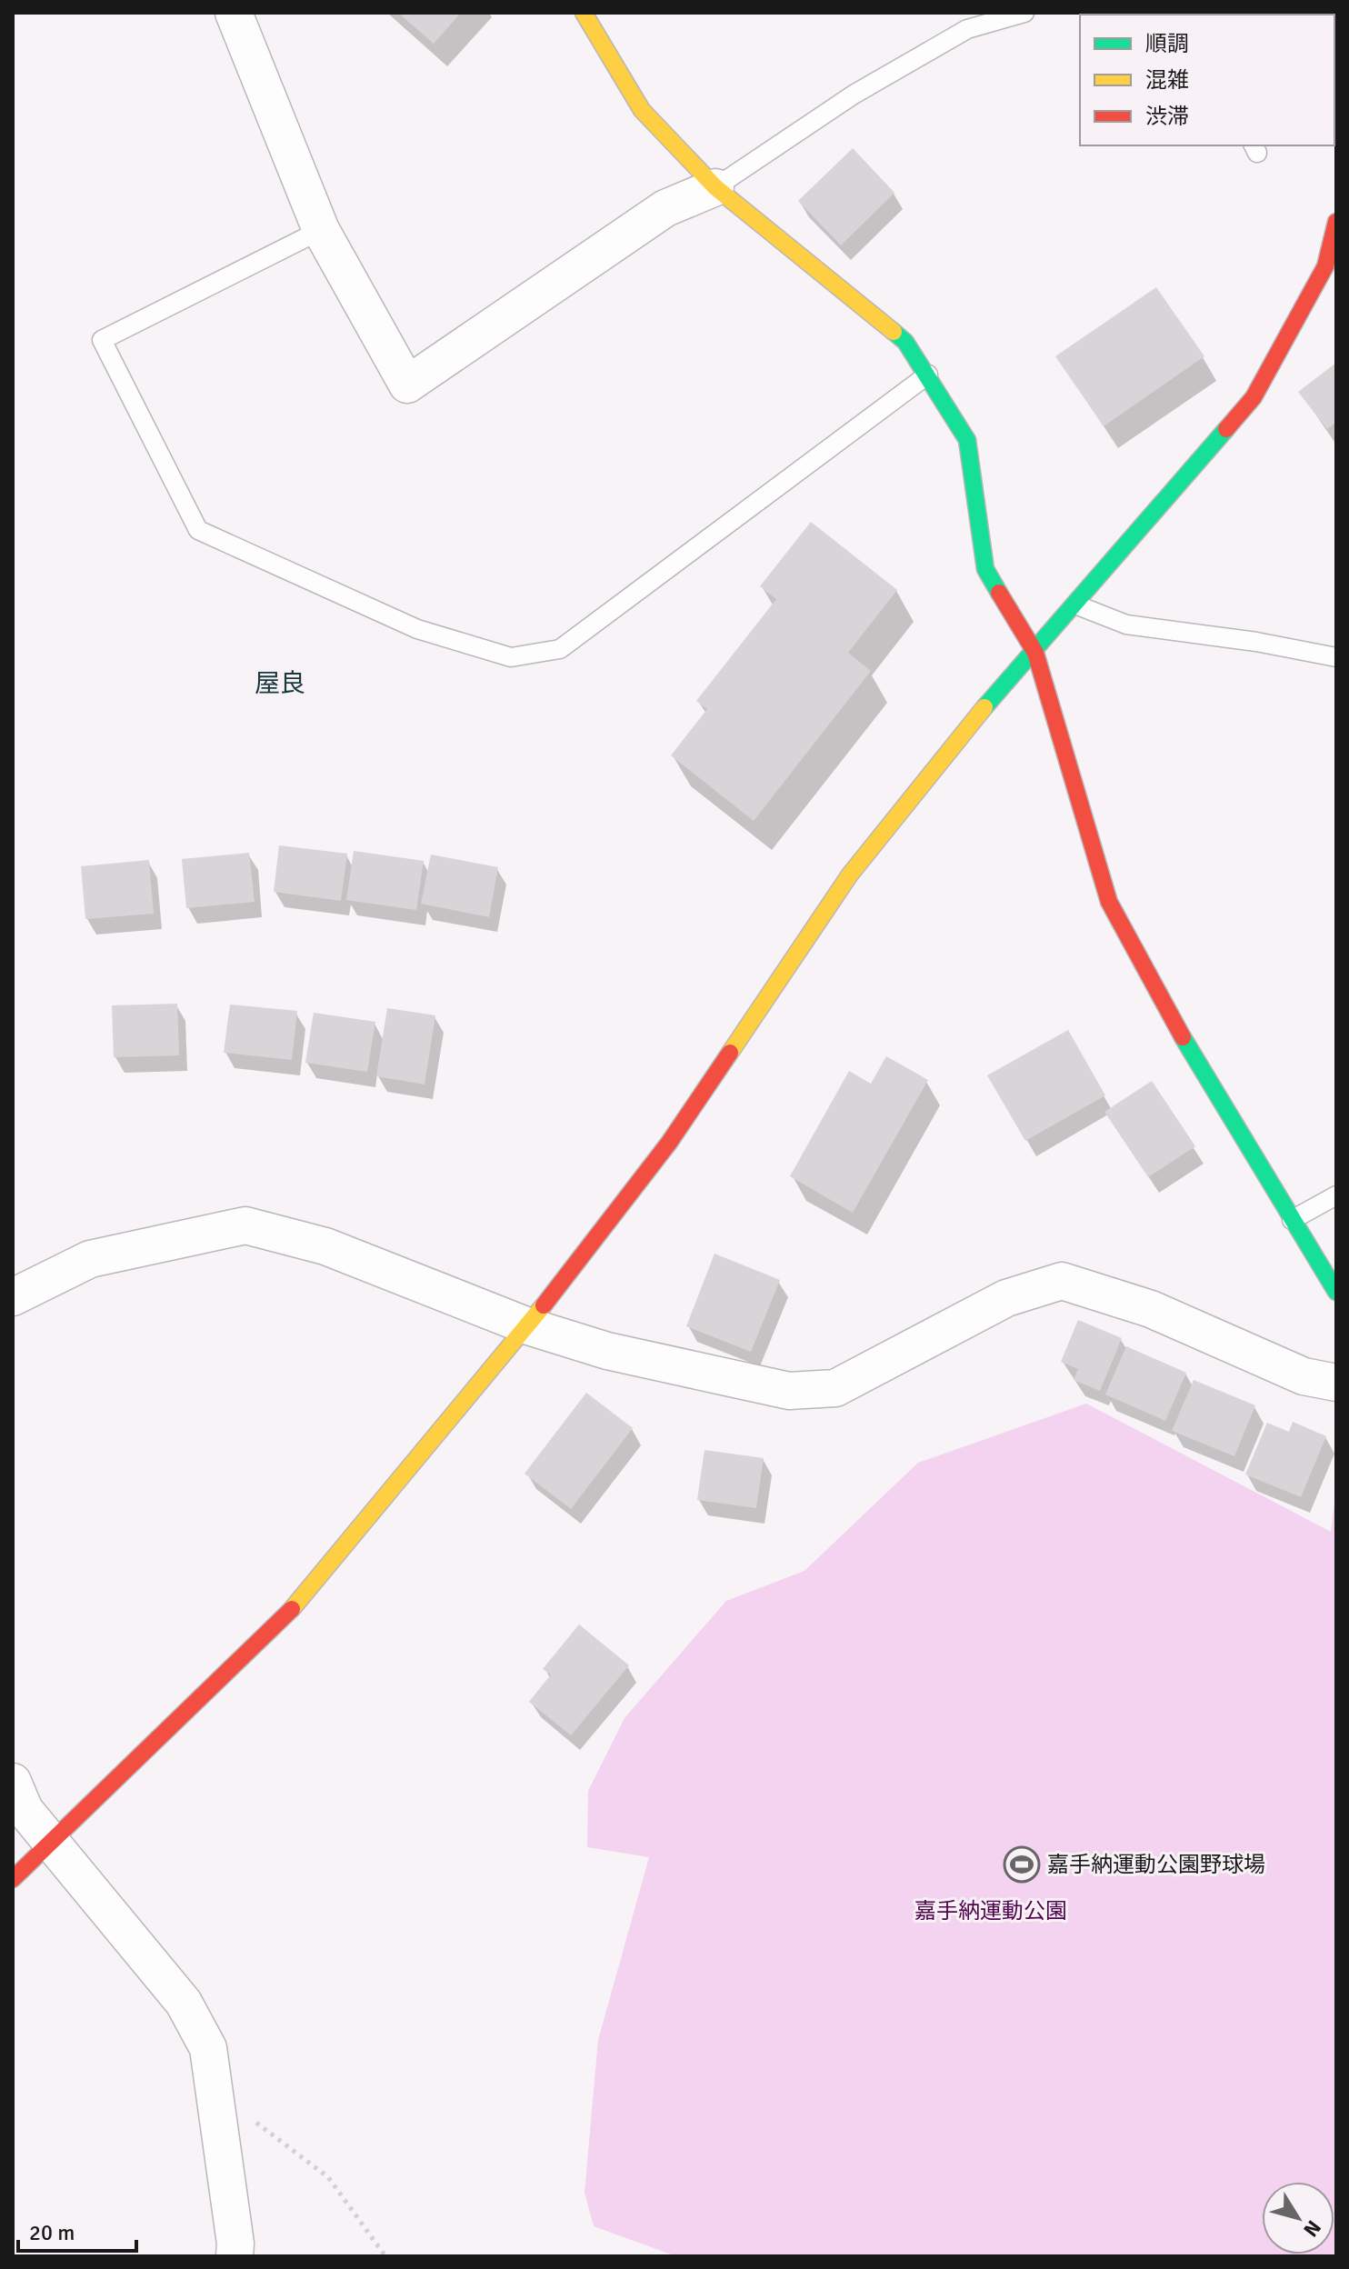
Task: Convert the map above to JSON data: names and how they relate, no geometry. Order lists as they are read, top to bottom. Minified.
{"districts":["屋良"],"parks":["嘉手納運動公園"],"places":{"sports":["嘉手納運動公園野球場"]},"legend":["順調","混雑","渋滞"],"scale_bar":"20 m","north":"bottom right"}
